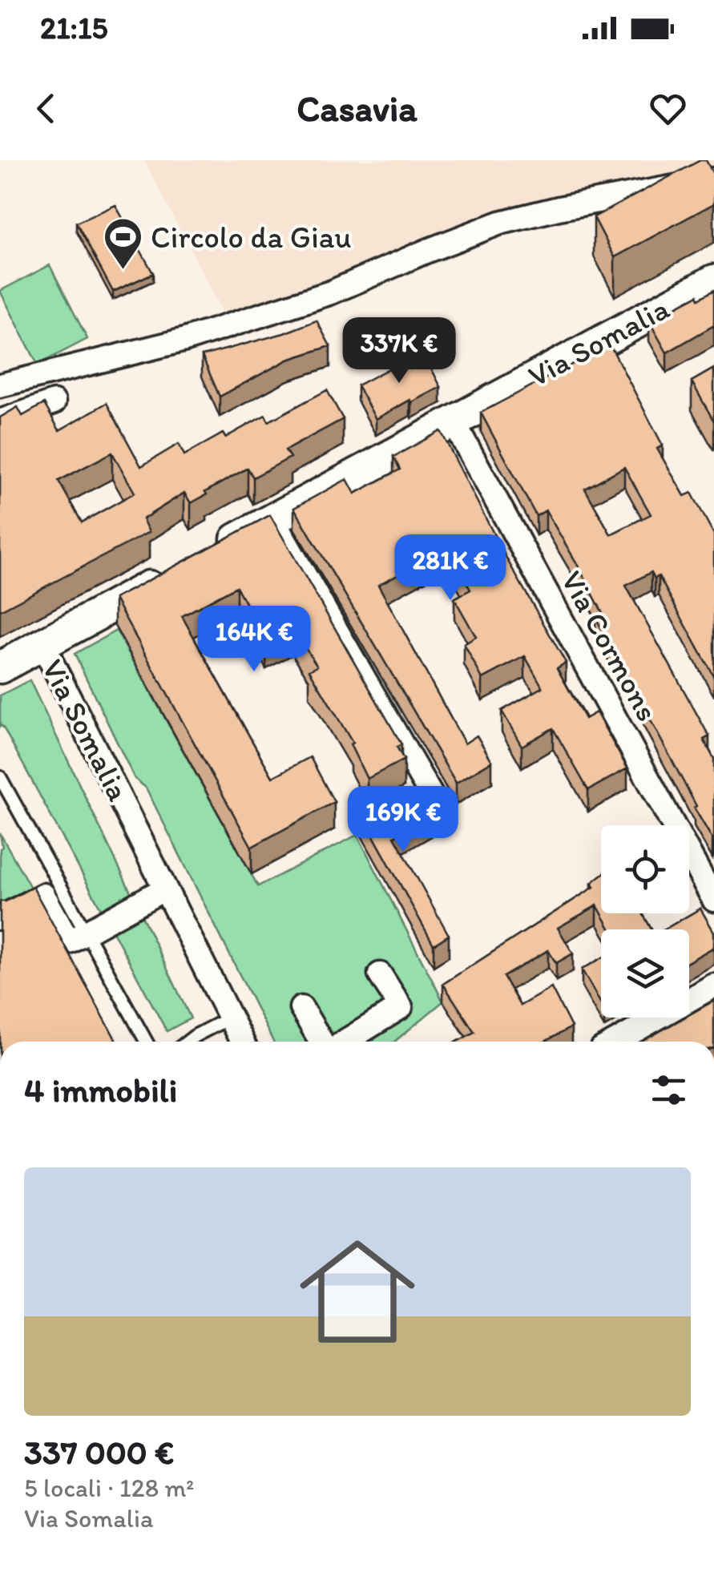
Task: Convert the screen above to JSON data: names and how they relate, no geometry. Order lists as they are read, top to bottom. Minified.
{"streets":{"street":["Via Somalia","Via Cormons"]},"crossings":[["Via Somalia","Via Cormons"]],"places":{"sports":["Circolo da Giau"]},"page":{"status":"21:15","header":"Casavia","price":["337K €","281K €","164K €","169K €"],"heading":"4 immobili","list":[{"name":"337 000 €","note":"5 locali · 128 m² · Via Somalia"}]}}
